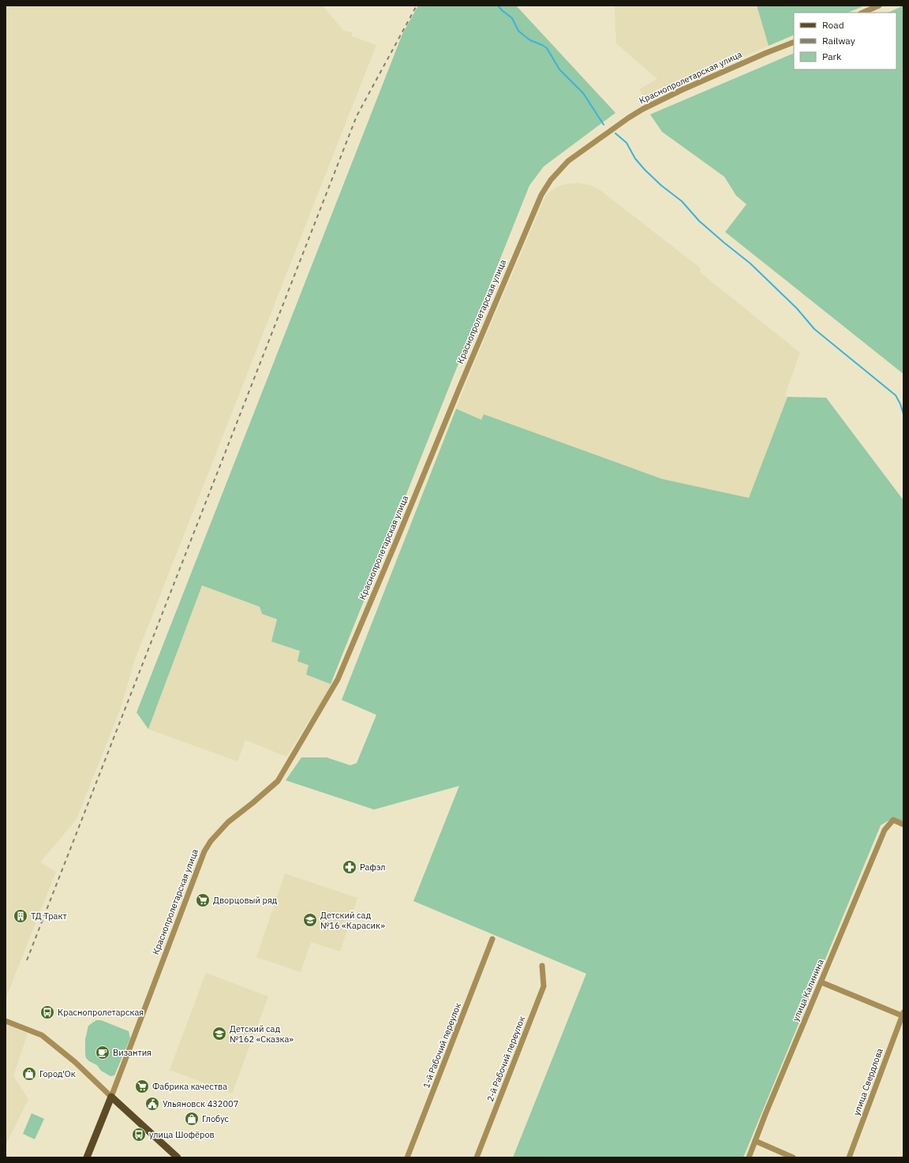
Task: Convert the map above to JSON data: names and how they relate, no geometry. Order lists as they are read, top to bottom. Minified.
{"streets":{"main road":["Краснопролетарская улица"],"street":["улица Калинина","1-й Рабочий переулок","2-й Рабочий переулок","улица Свердлова"]},"places":{"pharmacy":["Рафэл"],"supermarket":["Дворцовый ряд","Фабрика качества"],"building":["ТД Тракт"],"school or university":["Детский сад №16 «Карасик»","Детский сад №162 «Сказка»"],"bus stop":["Краснопролетарская","улица Шофёров"],"cafe":["Византия"],"shop":["Город'Ок","Глобус"],"public building":["Ульяновск 432007"]},"legend":["Road","Railway","Park"]}
